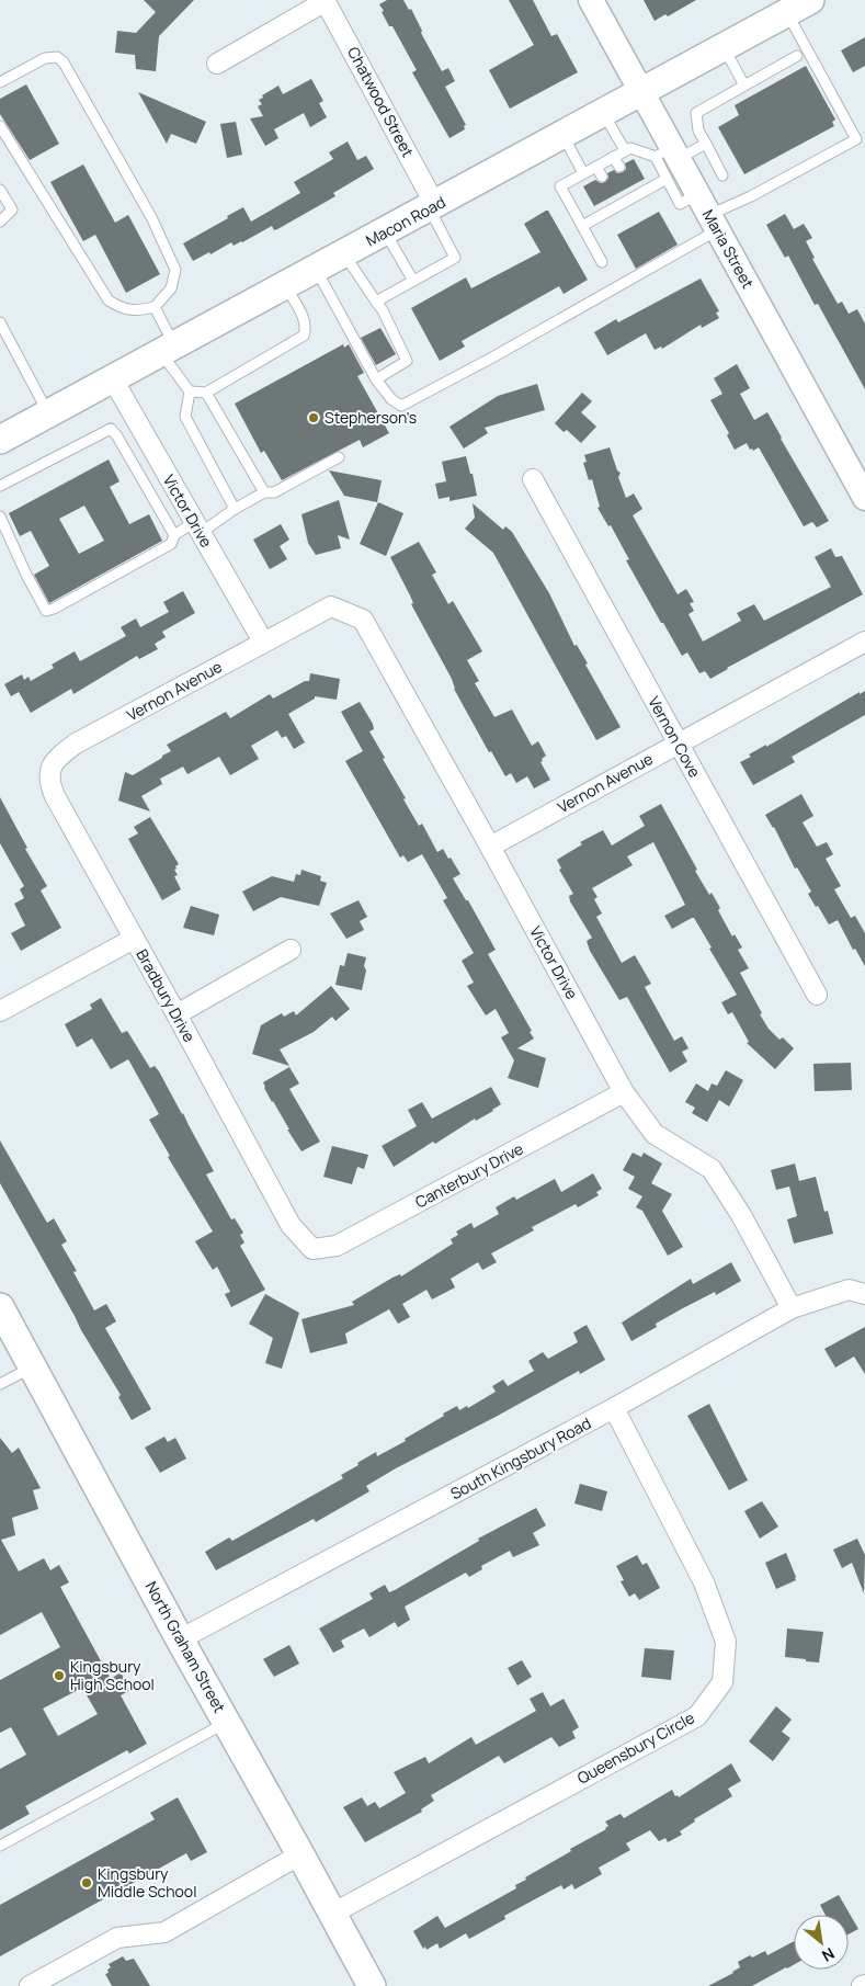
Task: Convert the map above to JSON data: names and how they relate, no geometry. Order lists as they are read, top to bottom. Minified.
{"streets":{"main road":["Macon Road","North Graham Street"],"street":["Chatwood Street","Maria Street","Victor Drive","Vernon Avenue","Vernon Cove","Bradbury Drive","Canterbury Drive","South Kingsbury Road","Queensbury Circle"]},"crossings":[["Chatwood Street","Macon Road"],["Macon Road","Maria Street"],["Macon Road","Victor Drive"],["Victor Drive","Vernon Avenue"],["Victor Drive","Canterbury Drive"],["Victor Drive","South Kingsbury Road"],["Vernon Avenue","Vernon Cove"],["Vernon Avenue","Bradbury Drive"],["Bradbury Drive","Canterbury Drive"],["South Kingsbury Road","North Graham Street"],["South Kingsbury Road","Queensbury Circle"],["North Graham Street","Queensbury Circle"]],"places":["Stepherson's","Kingsbury High School","Kingsbury Middle School"],"north":"bottom right"}
